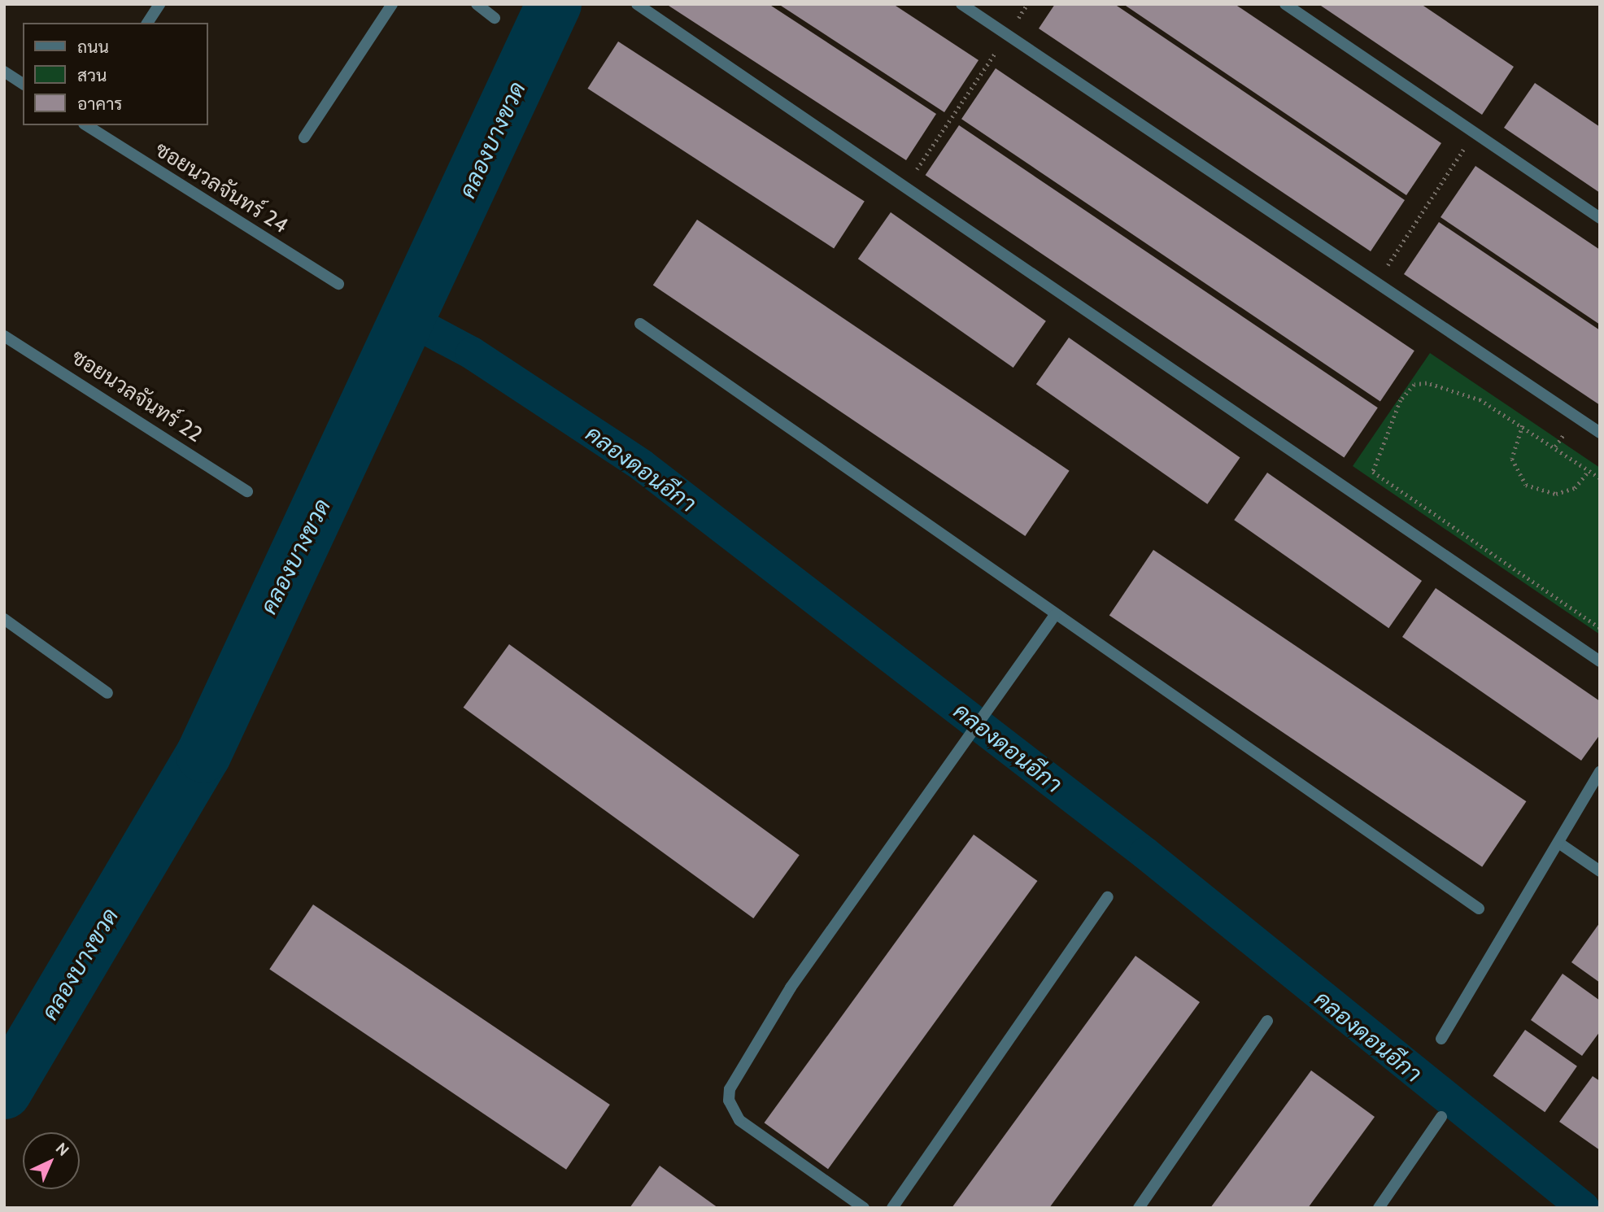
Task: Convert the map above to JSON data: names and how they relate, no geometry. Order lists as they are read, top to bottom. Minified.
{"streets":{"street":["ซอยนวลจันทร์ 24","ซอยนวลจันทร์ 22"]},"water":["คลองบางขวด","คลองดอนอีกา"],"legend":["ถนน","สวน","อาคาร"],"north":"top right"}
